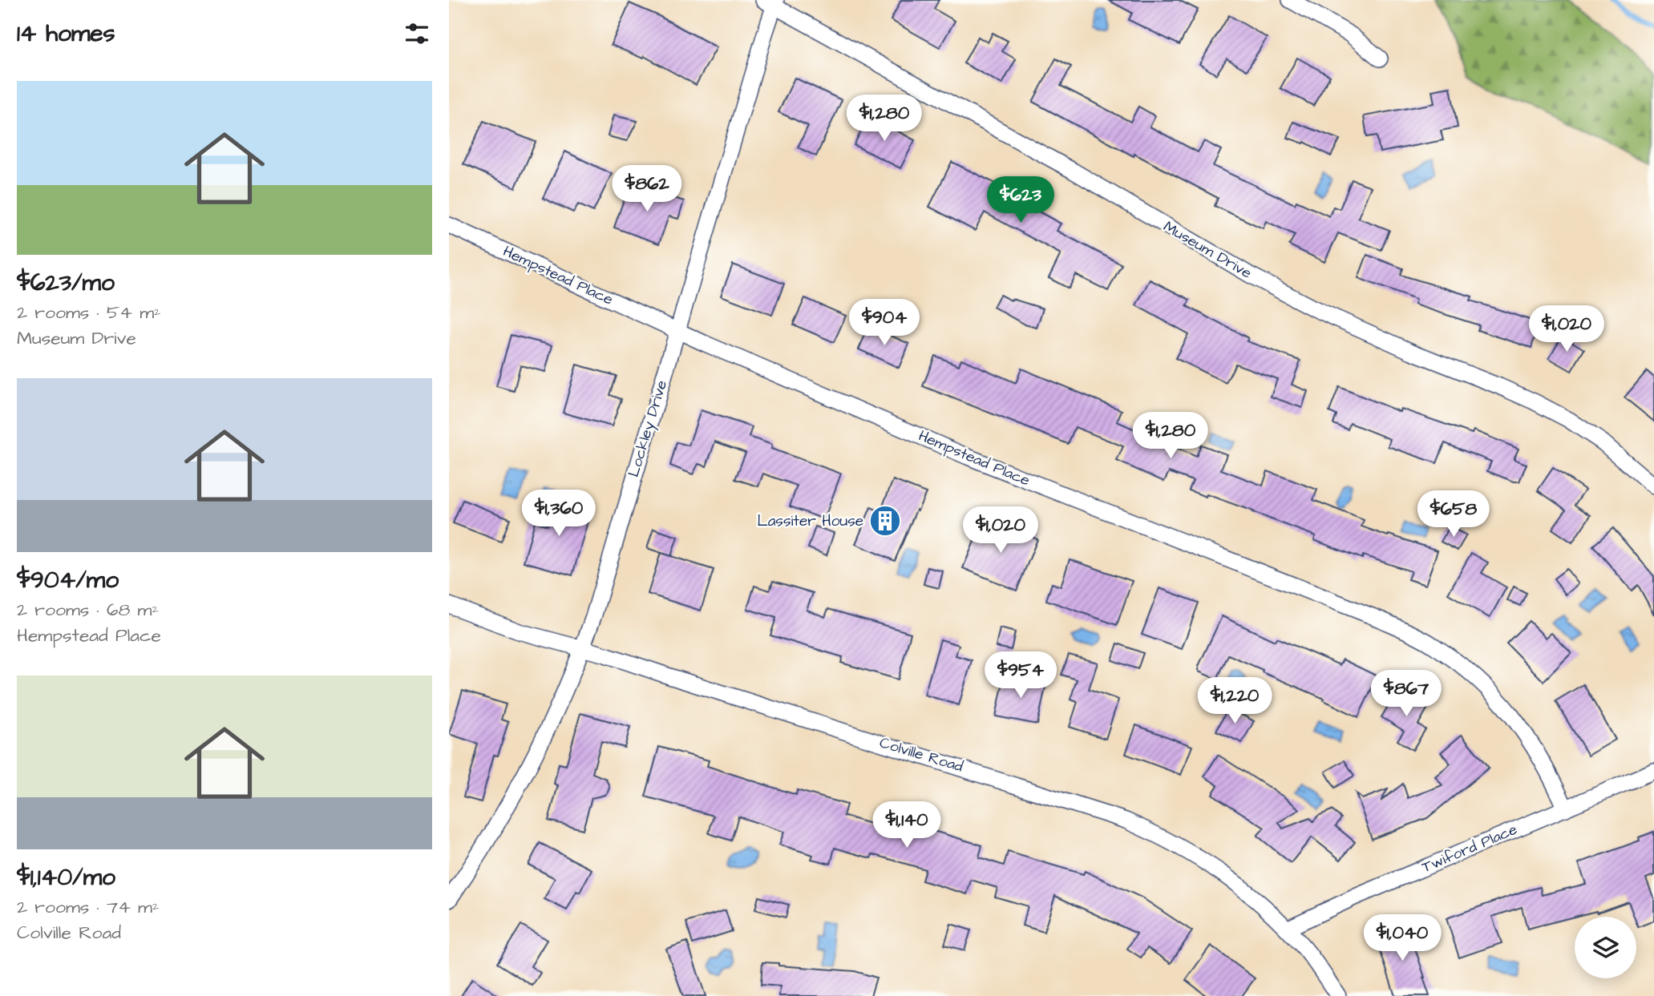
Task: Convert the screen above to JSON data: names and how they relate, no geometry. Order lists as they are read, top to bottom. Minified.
{"streets":{"street":["Museum Drive","Hempstead Place","Lockley Drive","Colville Road","Twiford Place"]},"crossings":[["Museum Drive","Lockley Drive"],["Hempstead Place","Lockley Drive"],["Hempstead Place","Twiford Place"],["Lockley Drive","Colville Road"],["Colville Road","Twiford Place"]],"places":{"building":["Lassiter House"]},"page":{"heading":"14 homes","list":[{"name":"$623/mo","note":"2 rooms · 54 m² · Museum Drive"},{"name":"$904/mo","note":"2 rooms · 68 m² · Hempstead Place"},{"name":"$1,140/mo","note":"2 rooms · 74 m² · Colville Road"}],"price":["$1,280","$862","$623","$904","$1,020","$1,280","$1,360","$658","$1,020","$954","$867","$1,220","$1,140","$1,040"]}}
